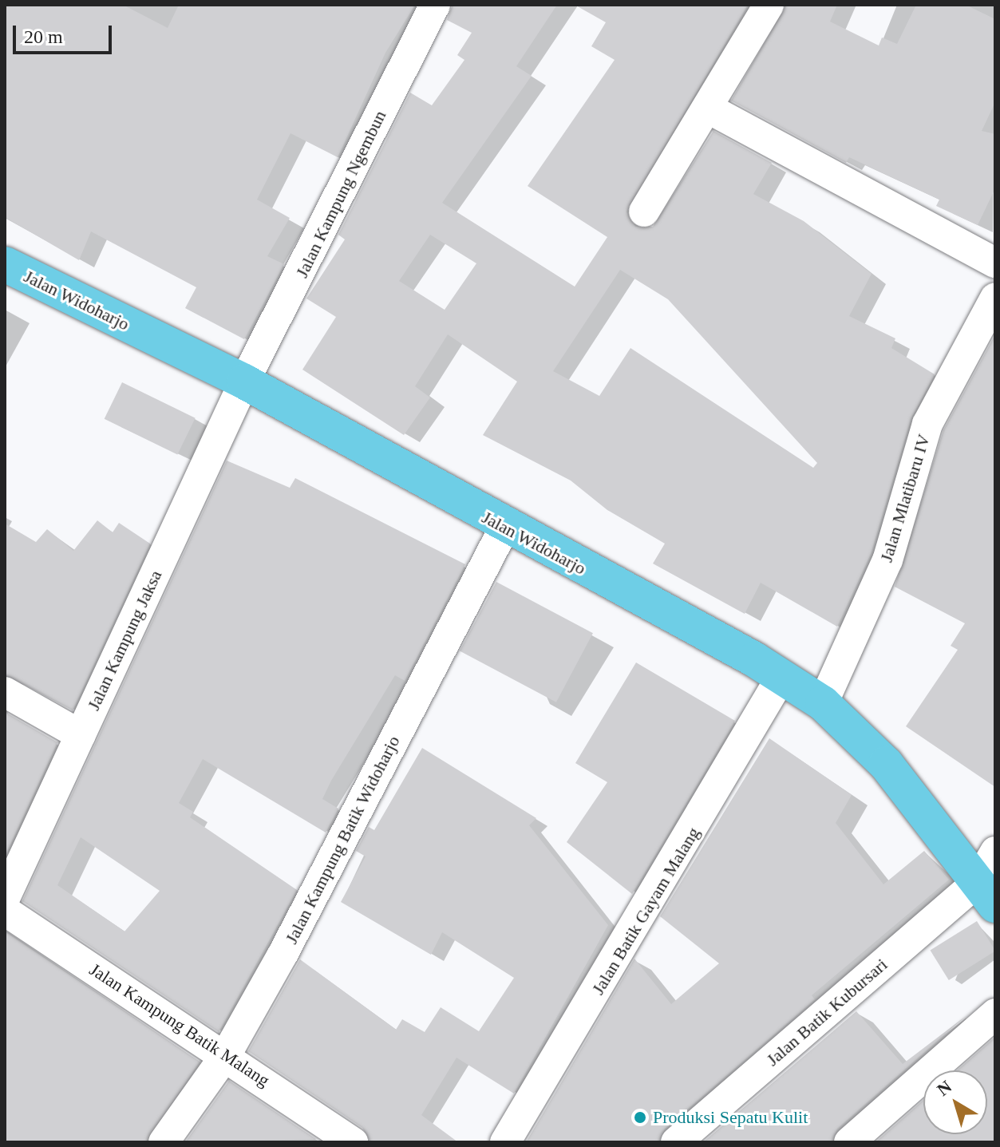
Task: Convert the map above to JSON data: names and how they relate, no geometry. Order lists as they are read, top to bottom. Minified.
{"streets":{"highway":["Jalan Widoharjo"],"street":["Jalan Kampung Ngembun","Jalan Mlatibaru IV","Jalan Kampung Jaksa","Jalan Kampung Batik Widoharjo","Jalan Batik Gayam Malang","Jalan Batik Kubursari","Jalan Kampung Batik Malang"]},"crossings":[["Jalan Kampung Ngembun","Jalan Widoharjo"],["Jalan Kampung Ngembun","Jalan Kampung Jaksa"],["Jalan Widoharjo","Jalan Mlatibaru IV"],["Jalan Widoharjo","Jalan Kampung Jaksa"],["Jalan Widoharjo","Jalan Kampung Batik Widoharjo"],["Jalan Widoharjo","Jalan Batik Gayam Malang"],["Jalan Widoharjo","Jalan Batik Kubursari"],["Jalan Kampung Batik Widoharjo","Jalan Kampung Batik Malang"]],"places":["Produksi Sepatu Kulit"],"scale_bar":"20 m","north":"top left"}
